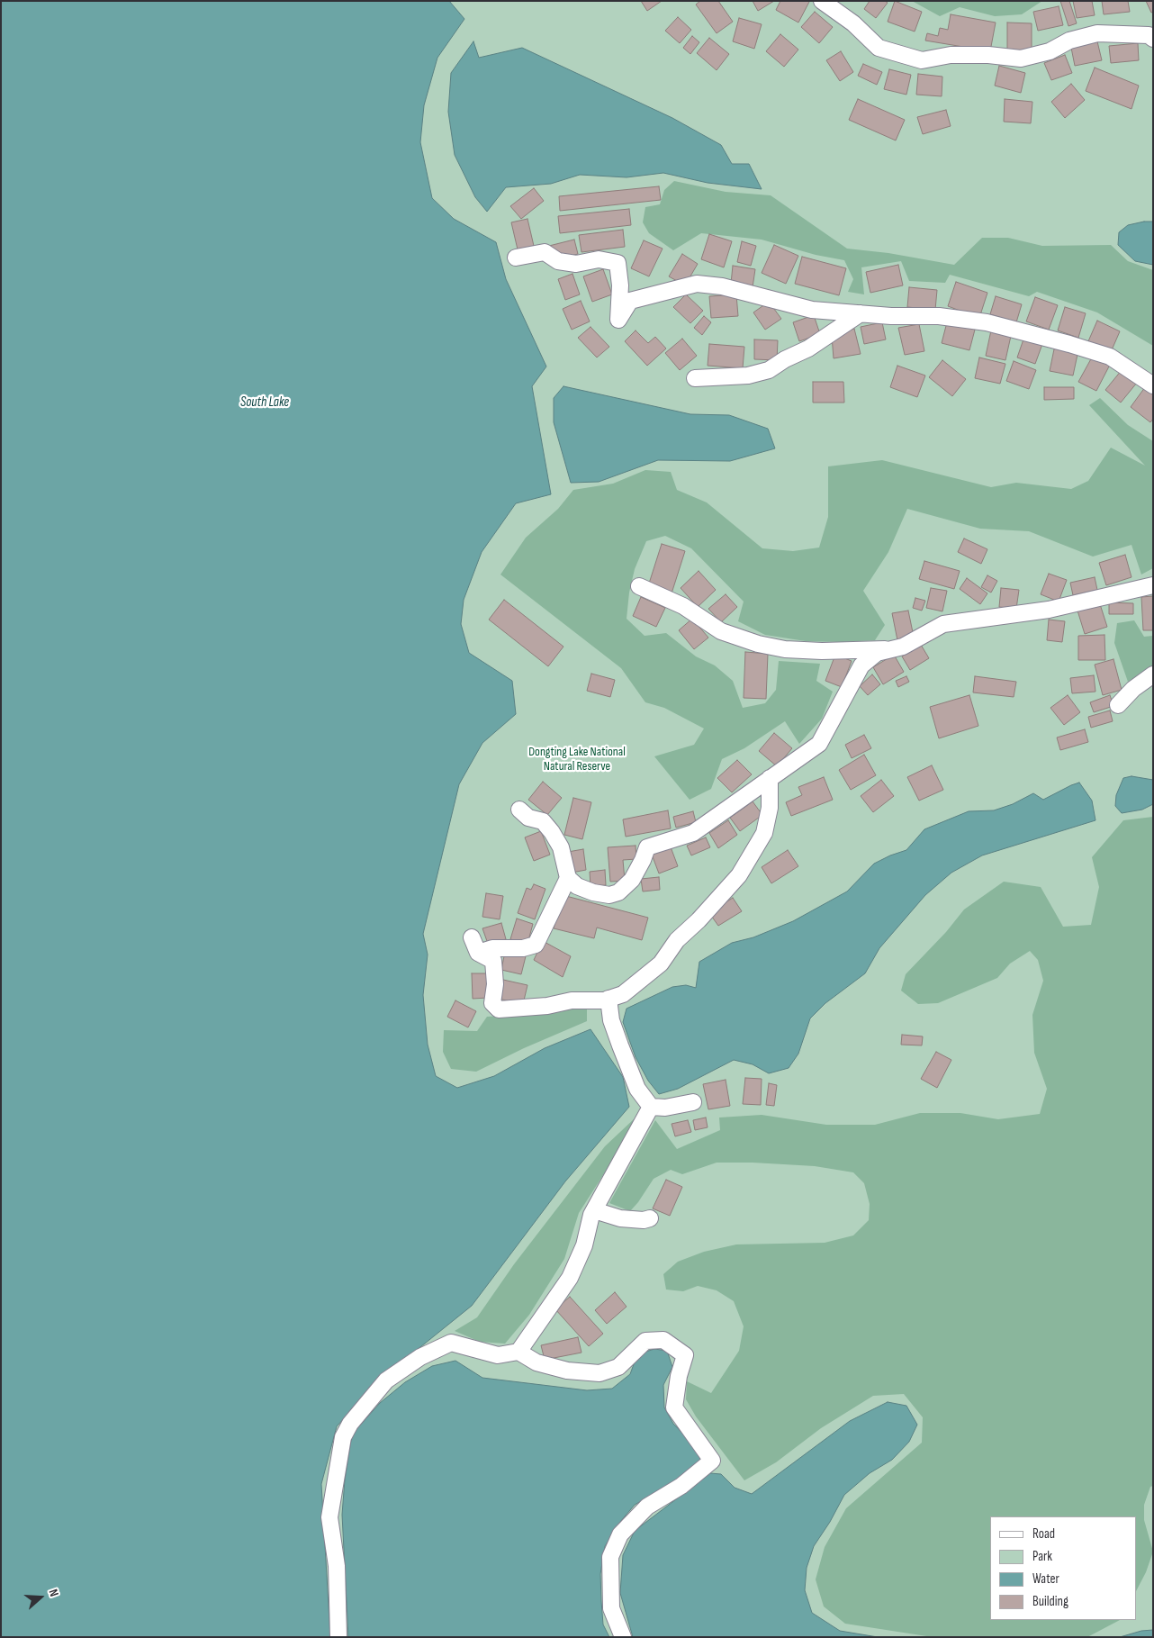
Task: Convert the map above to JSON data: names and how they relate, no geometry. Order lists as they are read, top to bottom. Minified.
{"water":["South Lake"],"parks":["Dongting Lake National Natural Reserve"],"legend":["Road","Park","Water","Building"],"north":"right"}
